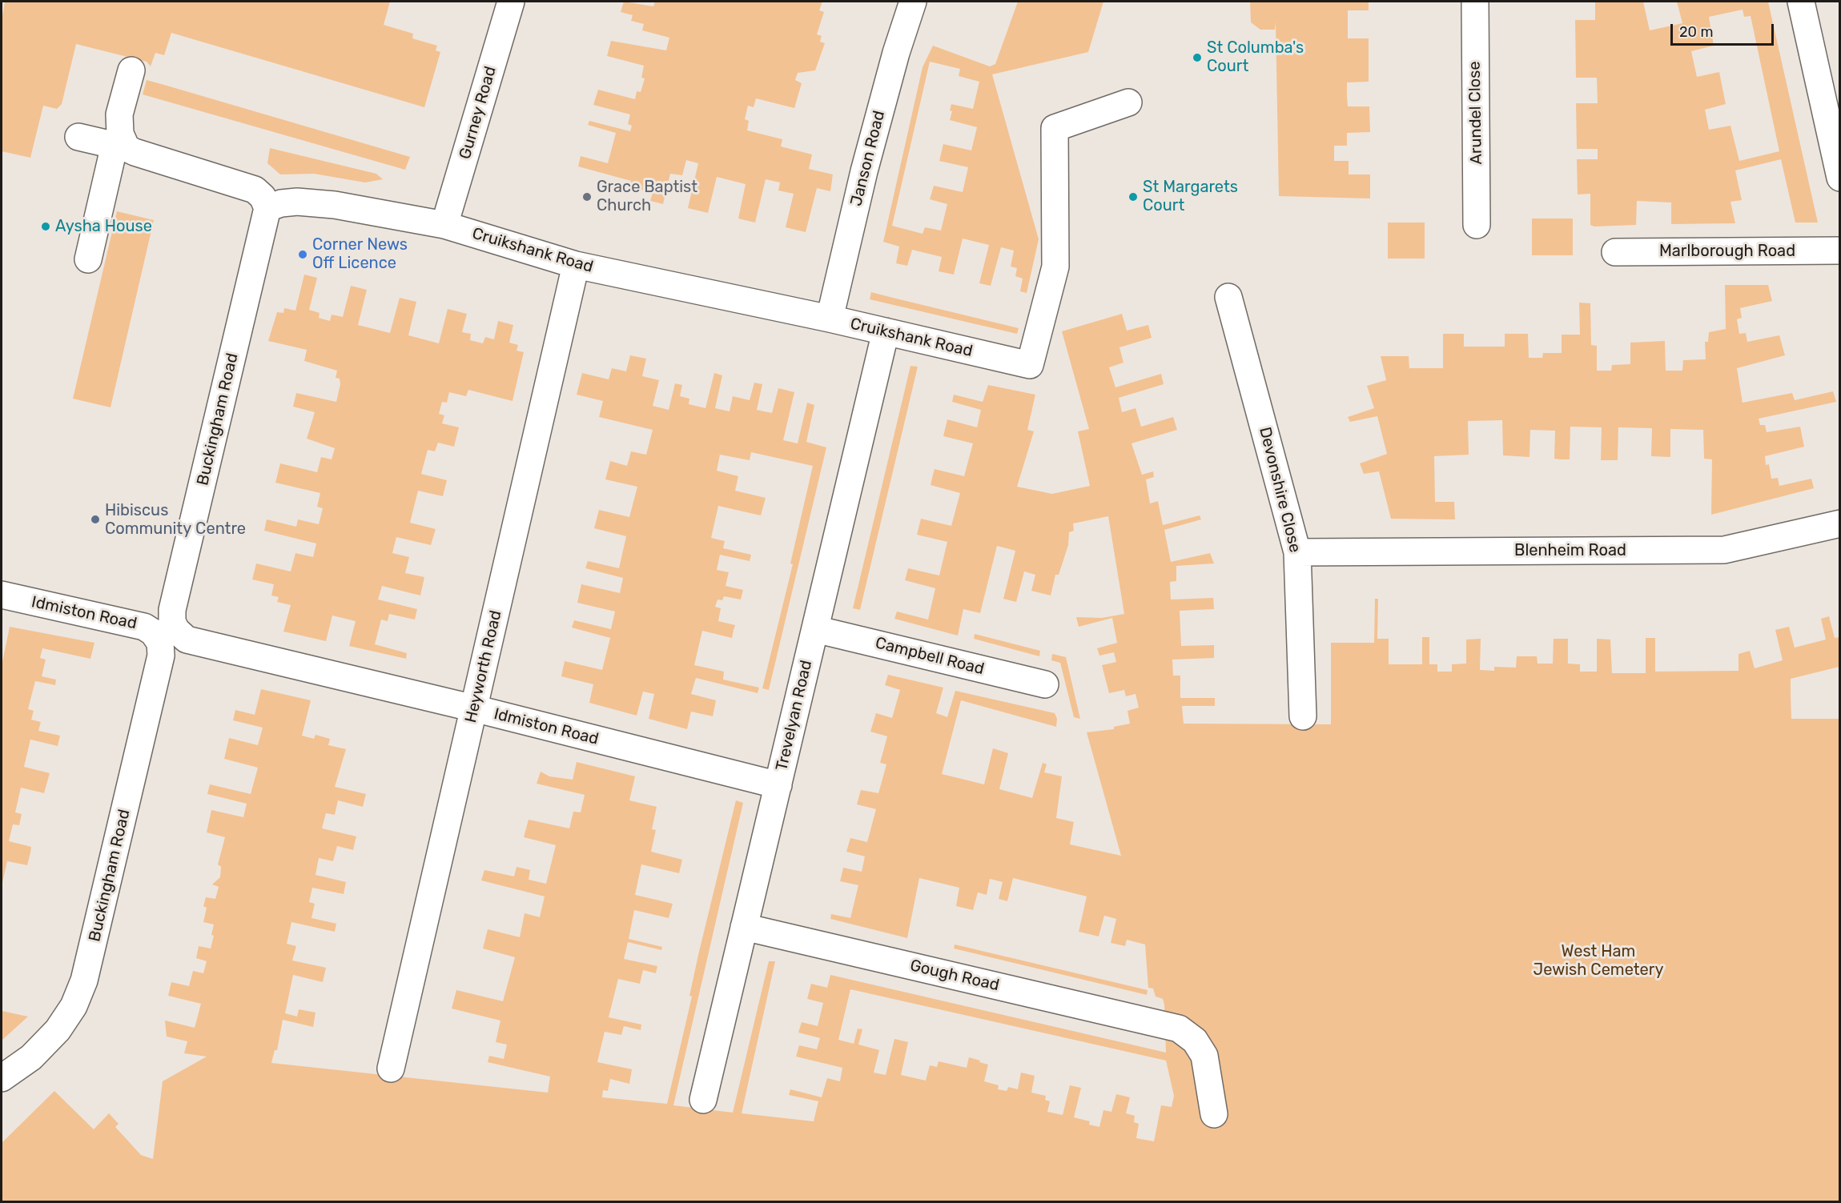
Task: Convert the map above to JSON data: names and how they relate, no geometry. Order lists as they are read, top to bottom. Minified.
{"streets":{"street":["Gurney Road","Arundel Close","Janson Road","Cruikshank Road","Marlborough Road","Buckingham Road","Devonshire Close","Blenheim Road","Idmiston Road","Campbell Road","Heyworth Road","Trevelyan Road","Gough Road"]},"crossings":[["Gurney Road","Cruikshank Road"],["Janson Road","Cruikshank Road"],["Cruikshank Road","Buckingham Road"],["Cruikshank Road","Heyworth Road"],["Cruikshank Road","Trevelyan Road"],["Buckingham Road","Idmiston Road"],["Devonshire Close","Blenheim Road"],["Idmiston Road","Heyworth Road"],["Idmiston Road","Trevelyan Road"],["Campbell Road","Trevelyan Road"],["Trevelyan Road","Gough Road"]],"parks":["West Ham Jewish Cemetery"],"places":["St Columba's Court","Grace Baptist Church","St Margarets Court","Aysha House","Corner News Off Licence","Hibiscus Community Centre"],"scale_bar":"20 m"}
